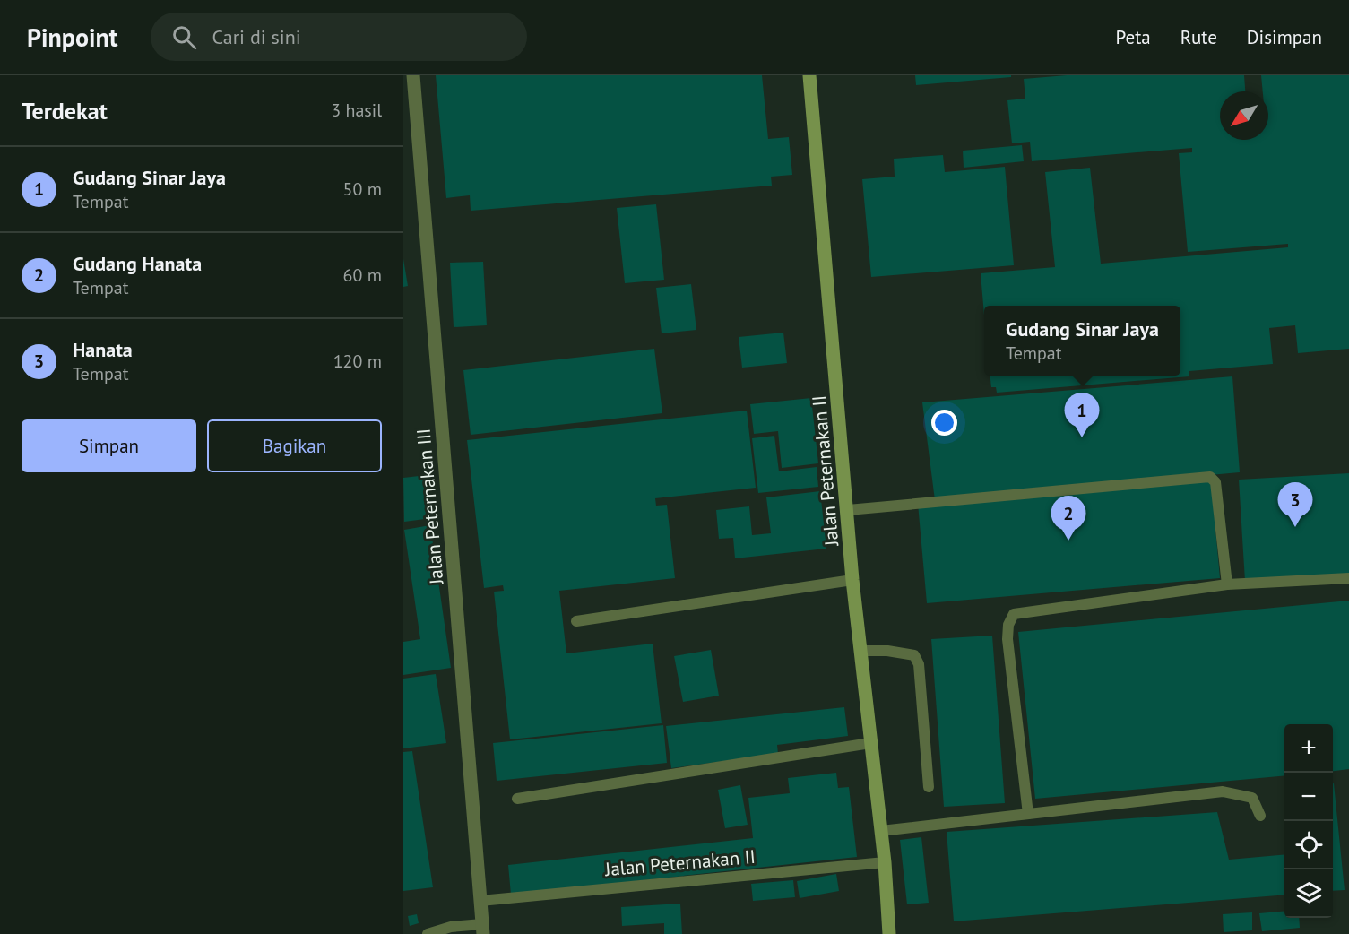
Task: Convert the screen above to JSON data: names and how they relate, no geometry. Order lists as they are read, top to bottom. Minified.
{"streets":{"street":["Jalan Peternakan II","Jalan Peternakan III"]},"crossings":[["Jalan Peternakan II","Jalan Peternakan III"]],"north":"bottom left","page":{"header":"Pinpoint","search":"Cari di sini","nav":["Peta","Rute","Disimpan"],"heading":["Terdekat","3 hasil"],"list":[{"mark":"1","name":"Gudang Sinar Jaya","note":"Tempat","value":"50 m"},{"mark":"2","name":"Gudang Hanata","note":"Tempat","value":"60 m"},{"mark":"3","name":"Hanata","note":"Tempat","value":"120 m"}],"popup":["Gudang Sinar Jaya","Tempat"],"pins":["1","3","2"],"buttons":["Simpan","Bagikan"],"map_buttons":["+","−"]}}
